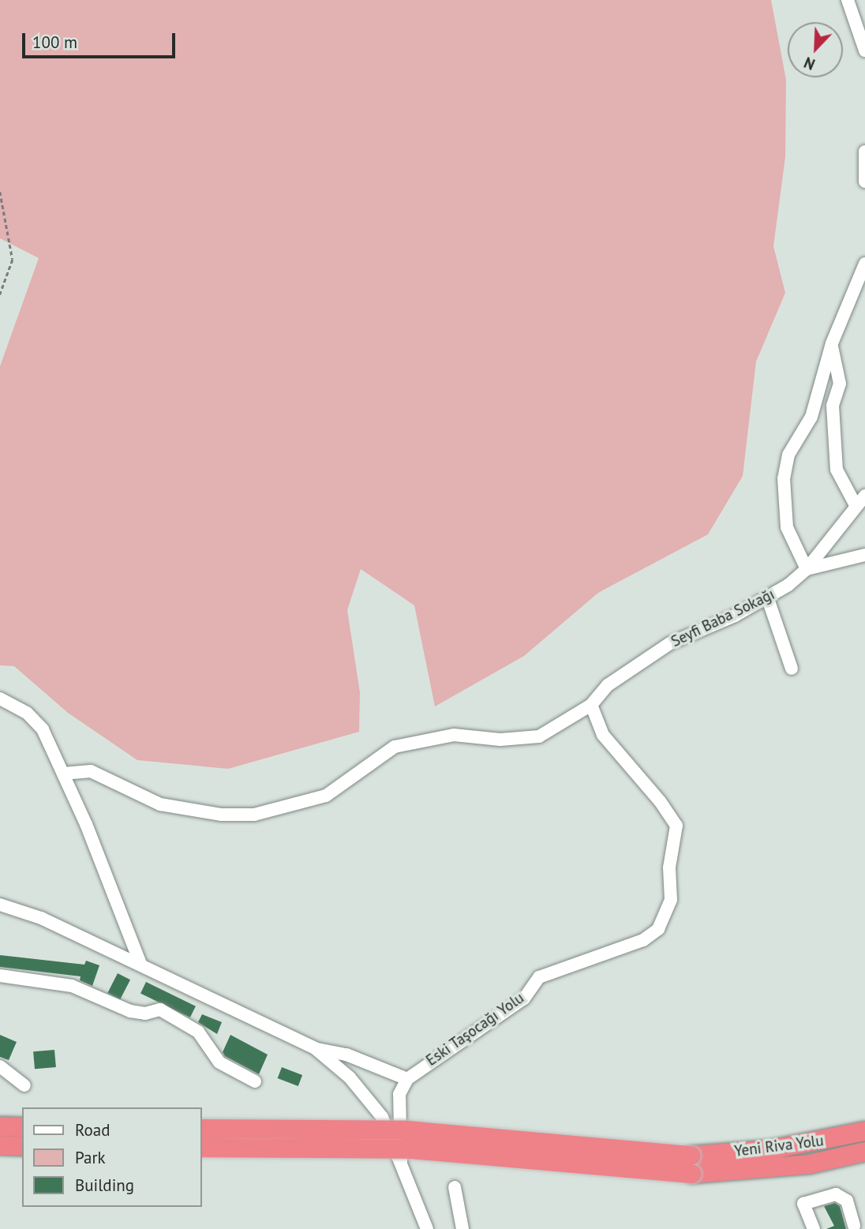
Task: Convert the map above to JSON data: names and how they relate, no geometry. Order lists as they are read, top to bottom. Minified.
{"streets":{"highway":["Yeni Riva Yolu"],"street":["Seyfi Baba Sokağı","Eski Taşocağı Yolu"]},"crossings":[["Seyfi Baba Sokağı","Eski Taşocağı Yolu"]],"legend":["Road","Park","Building"],"scale_bar":"100 m","north":"bottom left"}
